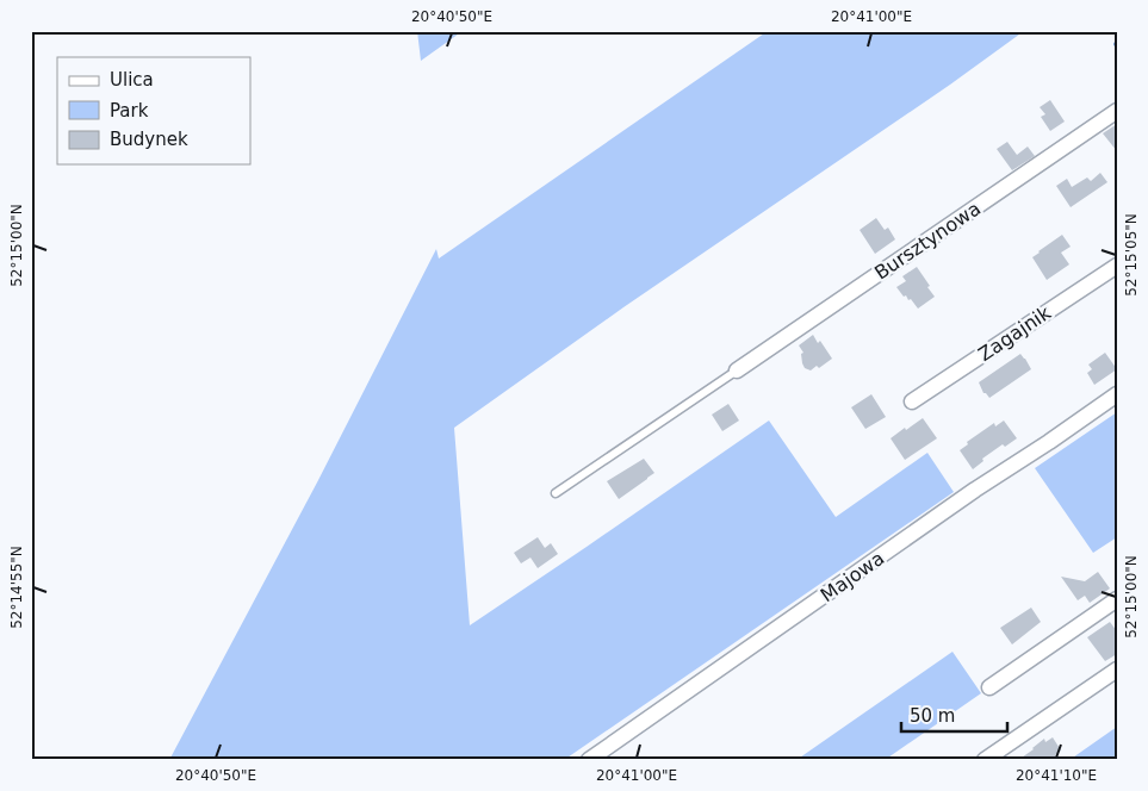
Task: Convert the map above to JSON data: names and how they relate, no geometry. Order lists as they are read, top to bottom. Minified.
{"streets":{"street":["Bursztynowa","Zagajnik","Majowa"]},"legend":["Ulica","Park","Budynek"],"scale_bar":"50 m","coordinates":["20°40'50\"E","20°41'00\"E","52°15'00\"N","52°15'05\"N","52°14'55\"N","20°41'10\"E"]}
